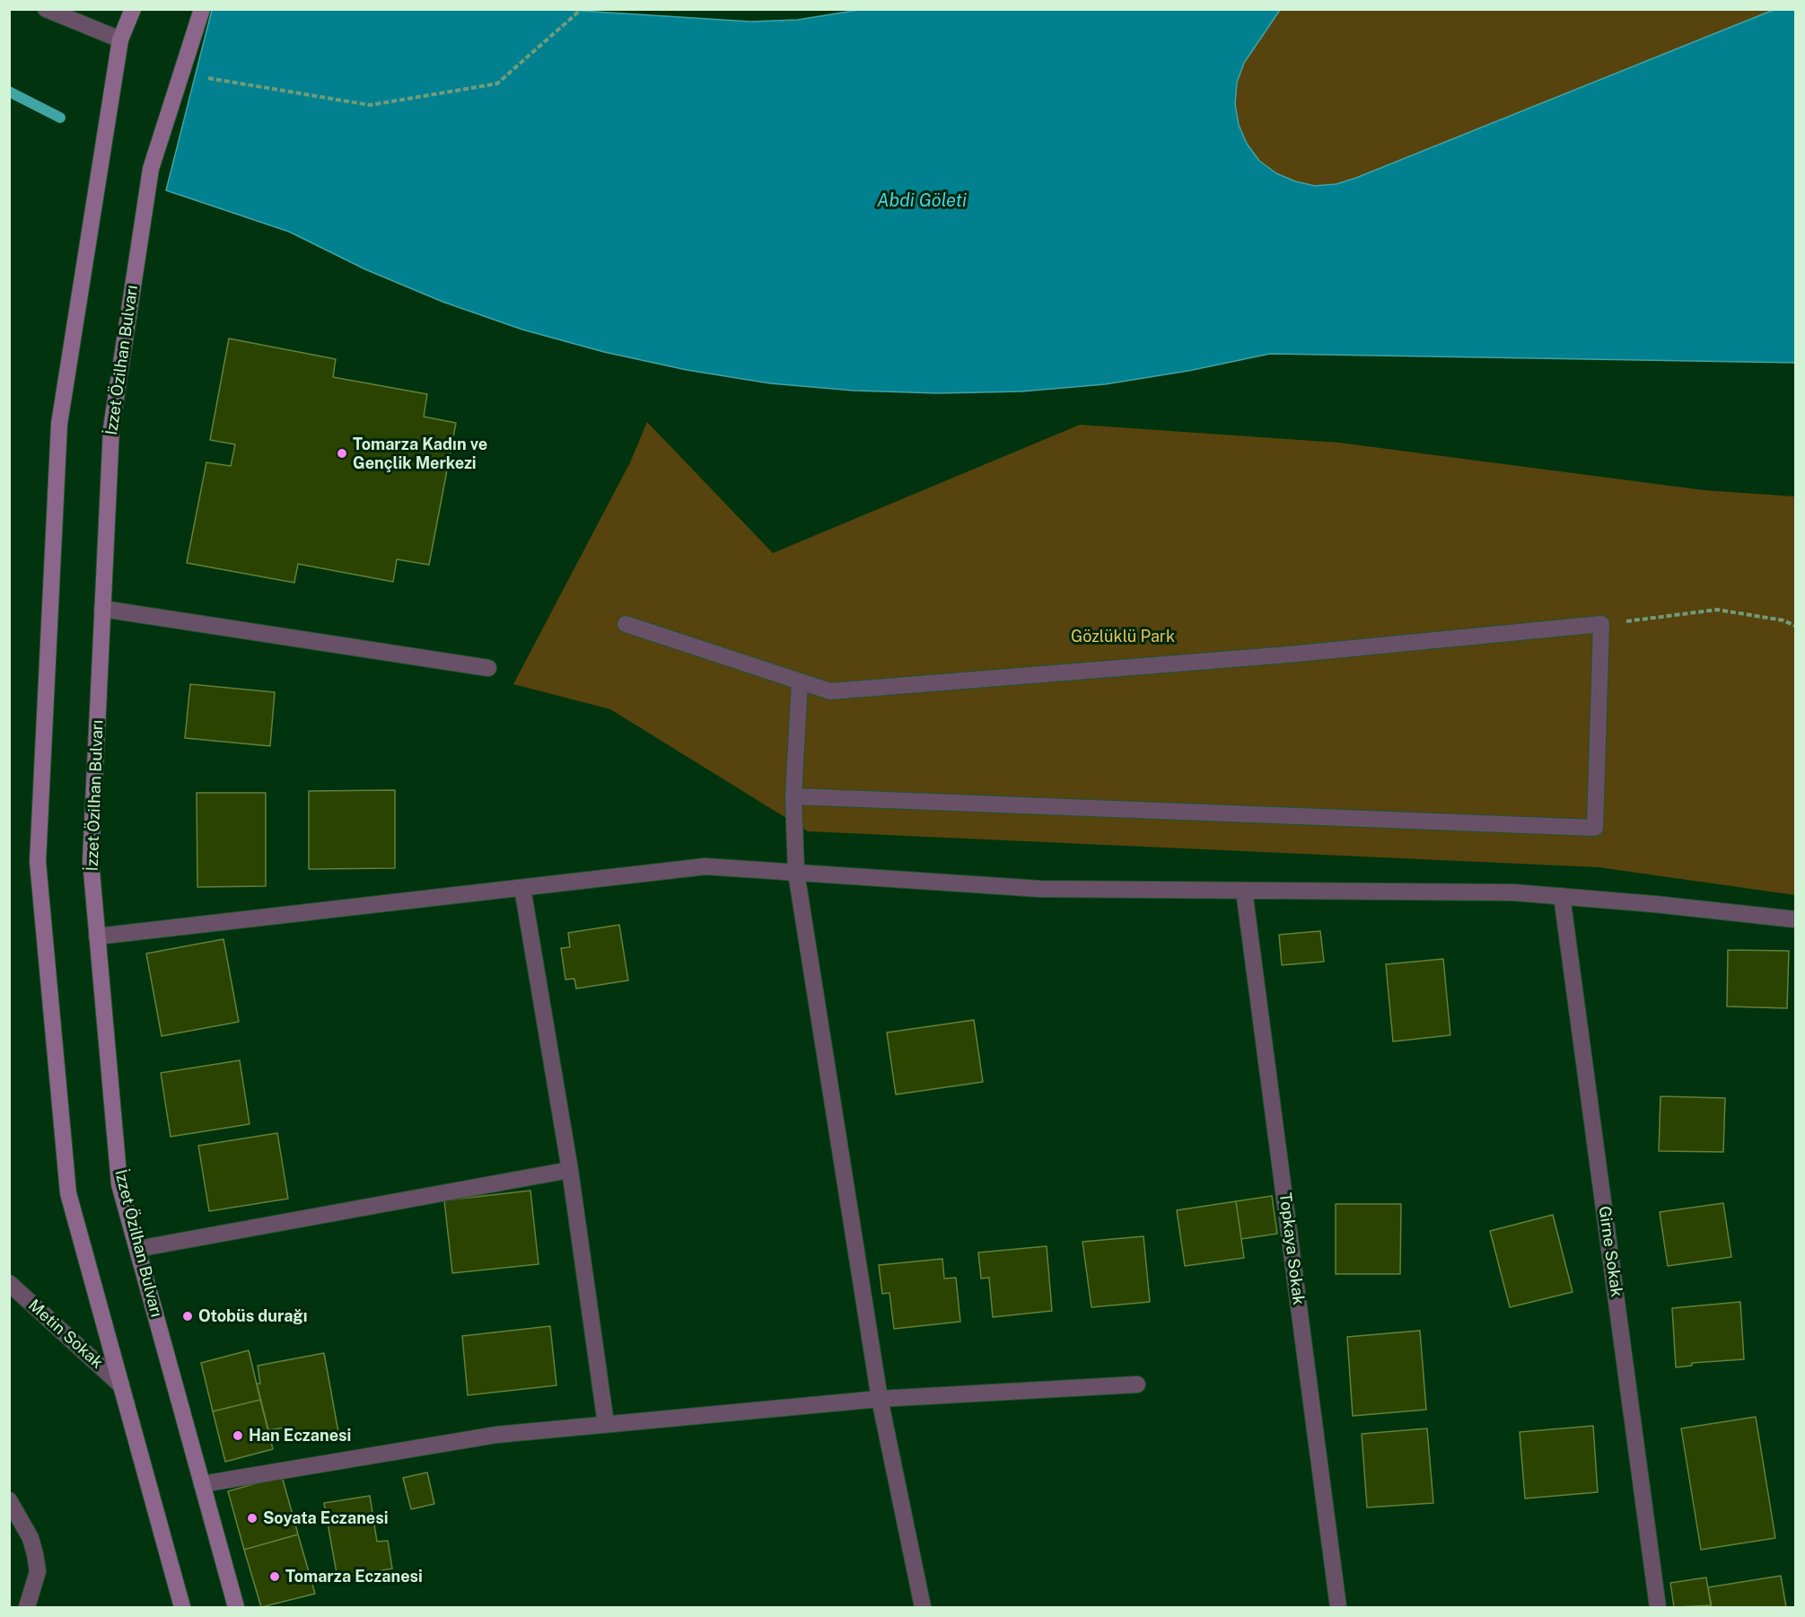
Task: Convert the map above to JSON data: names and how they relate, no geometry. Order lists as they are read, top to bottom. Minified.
{"streets":{"main road":["İzzet Özilhan Bulvarı"],"street":["Topkaya Sokak","Girne Sokak","Metin Sokak"]},"water":["Abdi Göleti"],"parks":["Gözlüklü Park"],"places":["Tomarza Kadın ve Gençlik Merkezi","Otobüs durağı","Han Eczanesi","Soyata Eczanesi","Tomarza Eczanesi"]}
